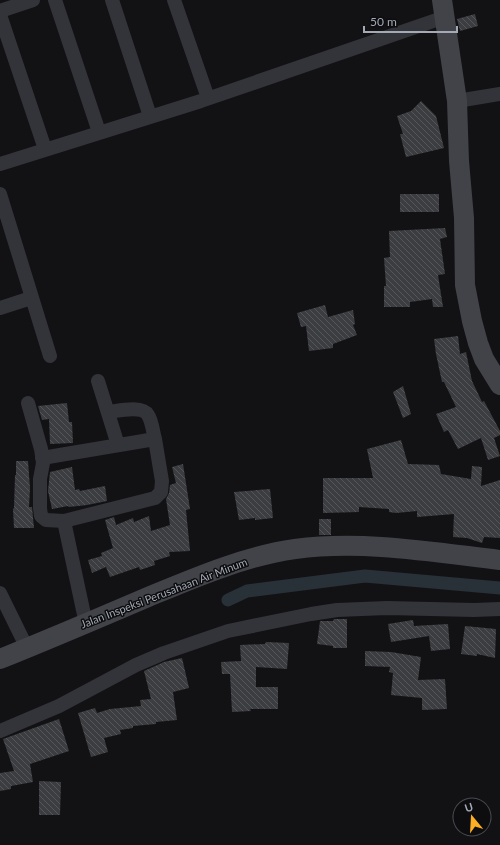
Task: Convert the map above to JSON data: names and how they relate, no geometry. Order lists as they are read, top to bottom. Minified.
{"streets":{"street":["Jalan Inspeksi Perusahaan Air Minum"]},"scale_bar":"50 m","north":"top"}
